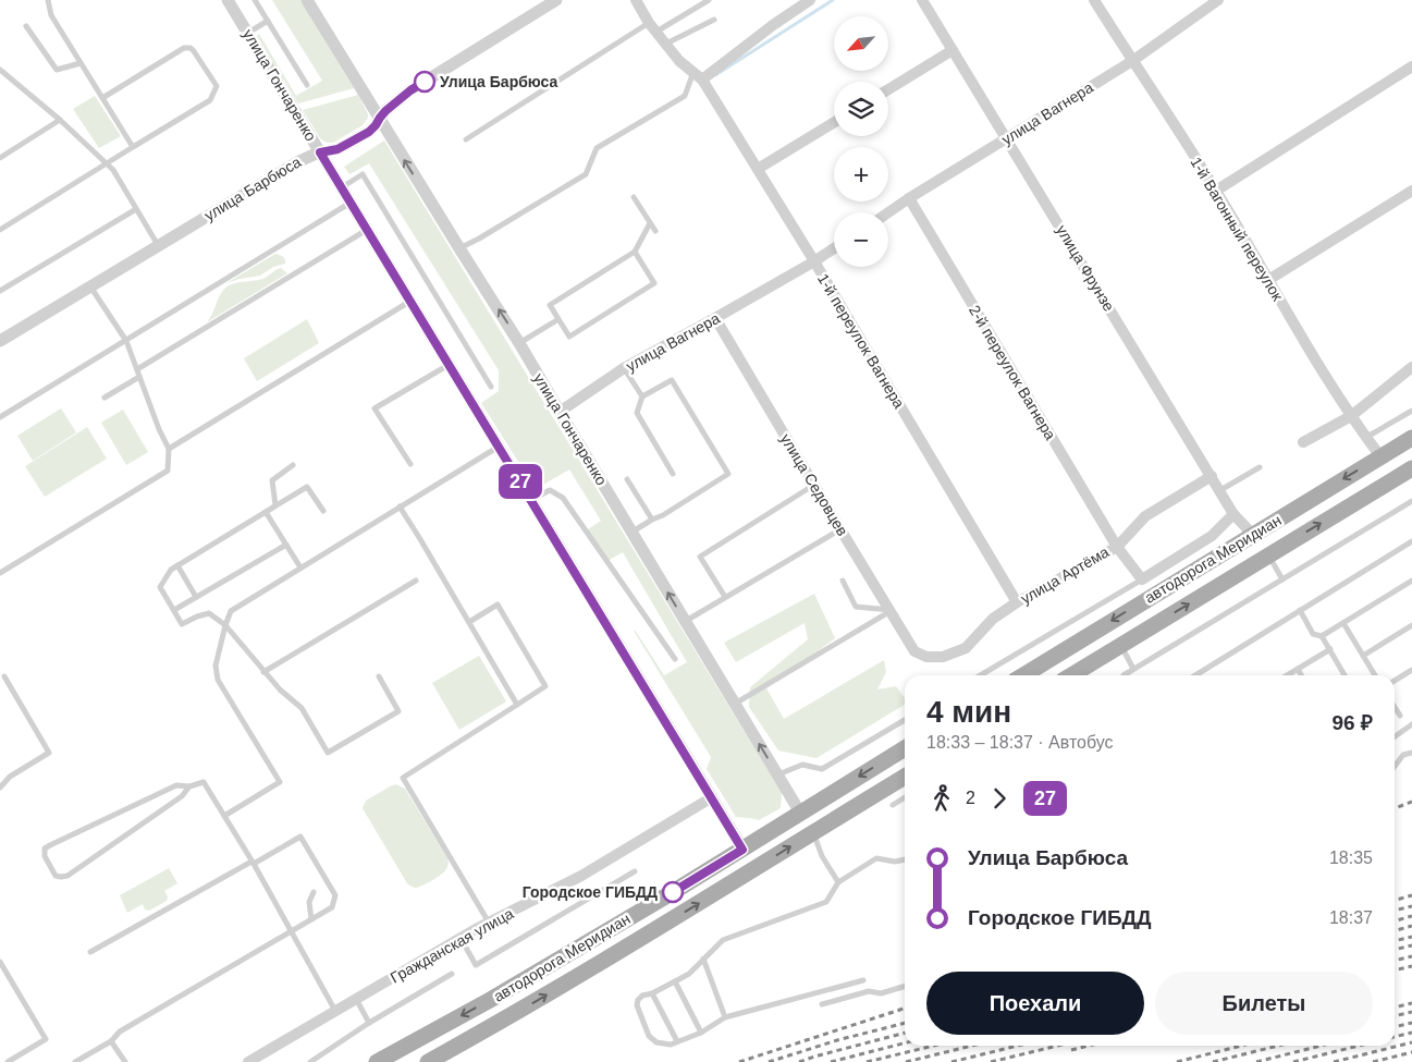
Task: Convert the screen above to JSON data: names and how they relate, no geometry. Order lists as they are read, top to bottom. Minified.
{"streets":{"main road":["улица Гончаренко","автодорога Меридиан"],"street":["улица Вагнера","улица Барбюса","1-й Вагонный переулок","улица Фрунзе","1-й переулок Вагнера","2-й переулок Вагнера","улица Седовцев","улица Артёма","Гражданская улица"]},"crossings":[["улица Гончаренко","улица Вагнера"],["улица Гончаренко","улица Барбюса"],["улица Гончаренко","автодорога Меридиан"],["улица Гончаренко","Гражданская улица"],["улица Вагнера","1-й Вагонный переулок"],["улица Вагнера","улица Фрунзе"],["улица Вагнера","1-й переулок Вагнера"],["улица Вагнера","2-й переулок Вагнера"],["улица Вагнера","улица Седовцев"],["1-й Вагонный переулок","автодорога Меридиан"],["улица Фрунзе","автодорога Меридиан"],["улица Фрунзе","улица Артёма"],["1-й переулок Вагнера","улица Артёма"],["2-й переулок Вагнера","улица Артёма"],["улица Седовцев","улица Артёма"]],"places":["Улица Барбюса","Городское ГИБДД"],"lines":["bus line 27"],"north":"bottom left","page":{"on_map":"27","map_buttons":["+","−"],"heading":["4 мин","18:33 – 18:37 · Автобус","96 ₽"],"legs":["2","27"],"list":[{"name":"Улица Барбюса","value":"18:35"},{"name":"Городское ГИБДД","value":"18:37"}],"buttons":["Поехали","Билеты"]}}
